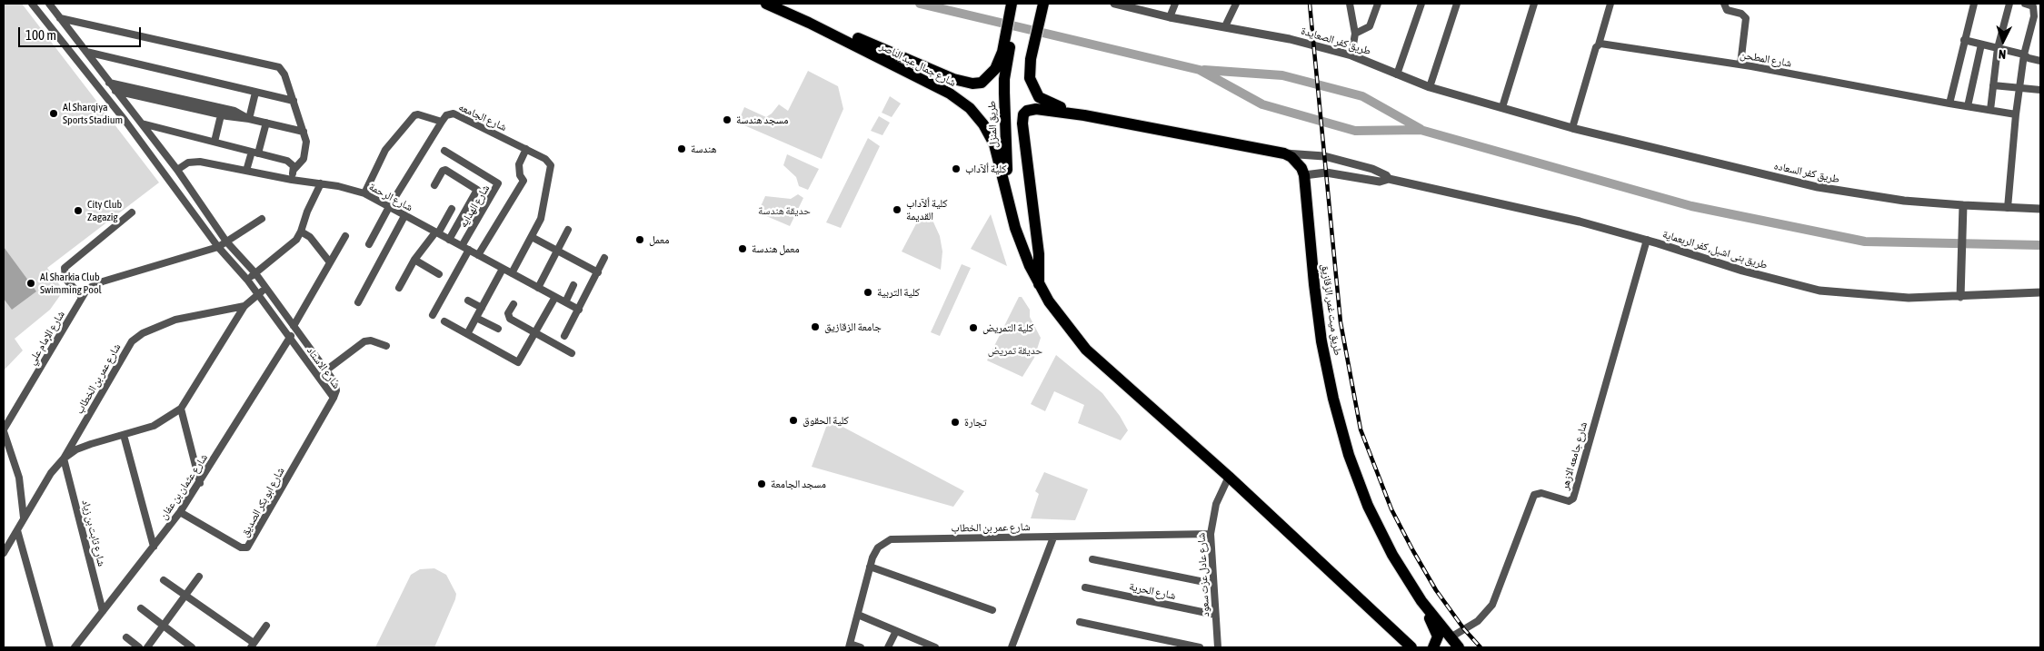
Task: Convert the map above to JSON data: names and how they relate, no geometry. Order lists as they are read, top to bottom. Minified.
{"streets":{"highway":["شارع جمال عبد الناصر","طريق المنزل","طريق ميت غمر, الزقازيق"],"street":["طريق كفر الصعايدة","شارع المطحن","شارع الجامعه","طريق كفر السعاده","شارع الرحمة","شارع الهدايه","طريق بنى اشبل, كفر الربعماية","شارع الإمام علي","شارع الاستاد","شارع عمر بن الخطاب","شارع جامعه الازهر","شارع عثمان بن عفان","شارع ابو بكر الصديق","شارع ثابت بن زياد","شارع عادل عزت سعود","شارع الحرية"]},"crossings":[["طريق كفر الصعايدة","طريق كفر السعاده"],["شارع جمال عبد الناصر","طريق المنزل"],["شارع الرحمة","شارع الهدايه"],["شارع الرحمة","شارع الاستاد"],["طريق بنى اشبل, كفر الربعماية","شارع جامعه الازهر"],["طريق ميت غمر, الزقازيق","شارع جامعه الازهر"],["شارع الإمام علي","شارع الاستاد"],["شارع الاستاد","شارع عمر بن الخطاب"],["شارع الاستاد","شارع عثمان بن عفان"],["شارع الاستاد","شارع ابو بكر الصديق"],["شارع عمر بن الخطاب","شارع ثابت بن زياد"],["شارع عمر بن الخطاب","شارع عادل عزت سعود"],["شارع عثمان بن عفان","شارع ابو بكر الصديق"],["شارع عثمان بن عفان","شارع ثابت بن زياد"],["شارع عادل عزت سعود","شارع الحرية"]],"parks":["حديقة هندسة","حديقة تمريض"],"places":["Al Sharqiya Sports Stadium","مسجد هندسة","هندسة","كلية ألآداب","كلية ألآداب القديمة","City Club Zagazig","معمل","معمل هندسة","Al Sharkia Club Swimming Pool","كلية التربية","جامعة الزقازيق","كلية التمريض","كلية الحقوق","تجارة","مسجد الجامعة"],"scale_bar":"100 m","north":"bottom"}
